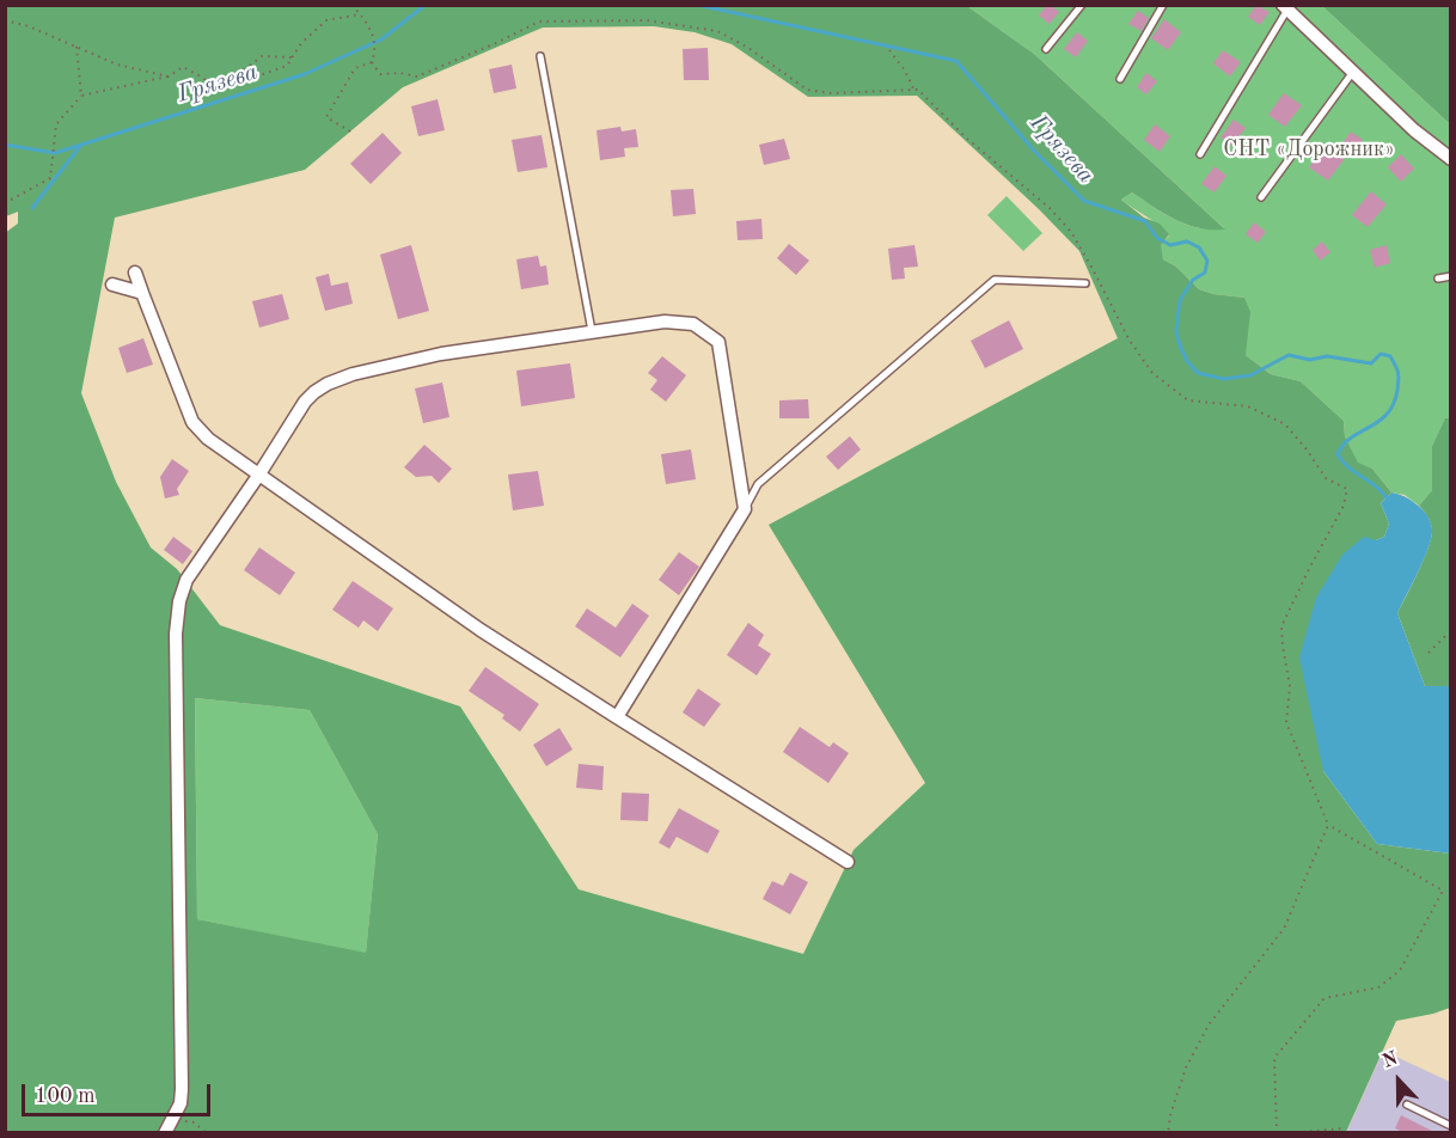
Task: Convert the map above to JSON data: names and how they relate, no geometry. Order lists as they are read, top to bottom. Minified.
{"water":["Грязева"],"parks":["СНТ «Дорожник»"],"scale_bar":"100 m","north":"top"}
